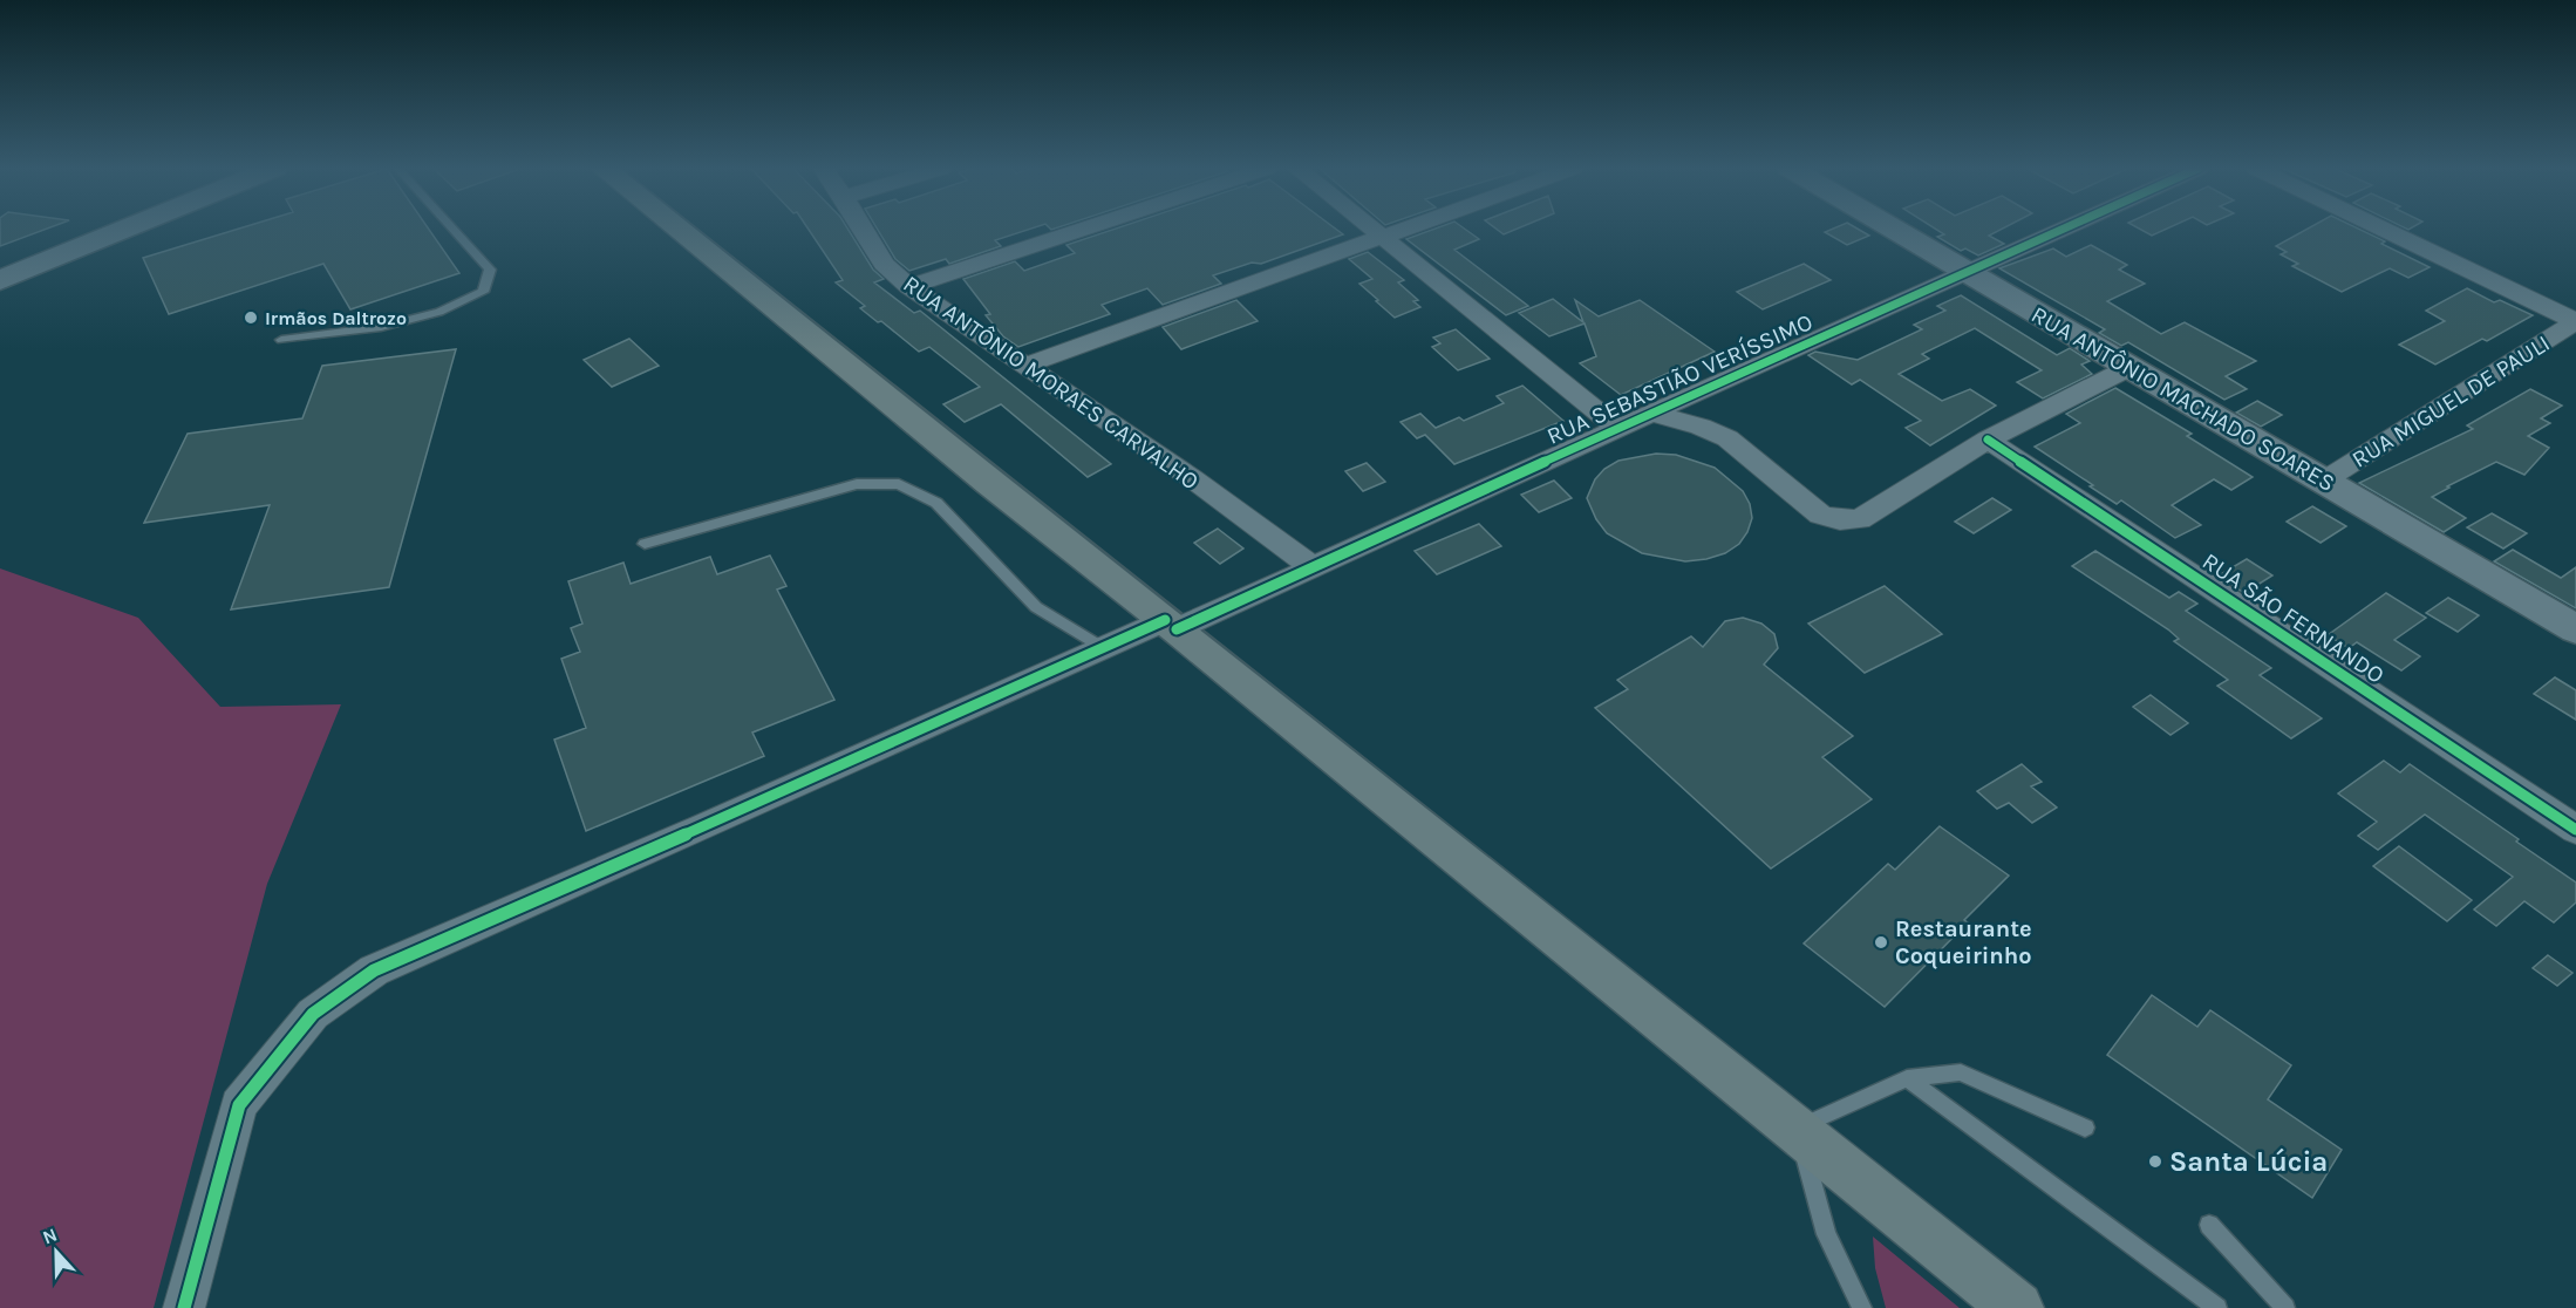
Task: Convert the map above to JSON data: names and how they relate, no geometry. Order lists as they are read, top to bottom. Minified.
{"streets":{"street":["RUA SEBASTIÃO VERÍSSIMO","RUA ANTÔNIO MORAES CARVALHO","RUA ANTÔNIO MACHADO SOARES","RUA MIGUEL DE PAULI","RUA SÃO FERNANDO"]},"crossings":[["RUA SEBASTIÃO VERÍSSIMO","RUA ANTÔNIO MORAES CARVALHO"],["RUA SEBASTIÃO VERÍSSIMO","RUA ANTÔNIO MACHADO SOARES"],["RUA ANTÔNIO MACHADO SOARES","RUA MIGUEL DE PAULI"]],"places":["Irmãos Daltrozo","Restaurante Coqueirinho","Santa Lúcia"],"north":"top"}
